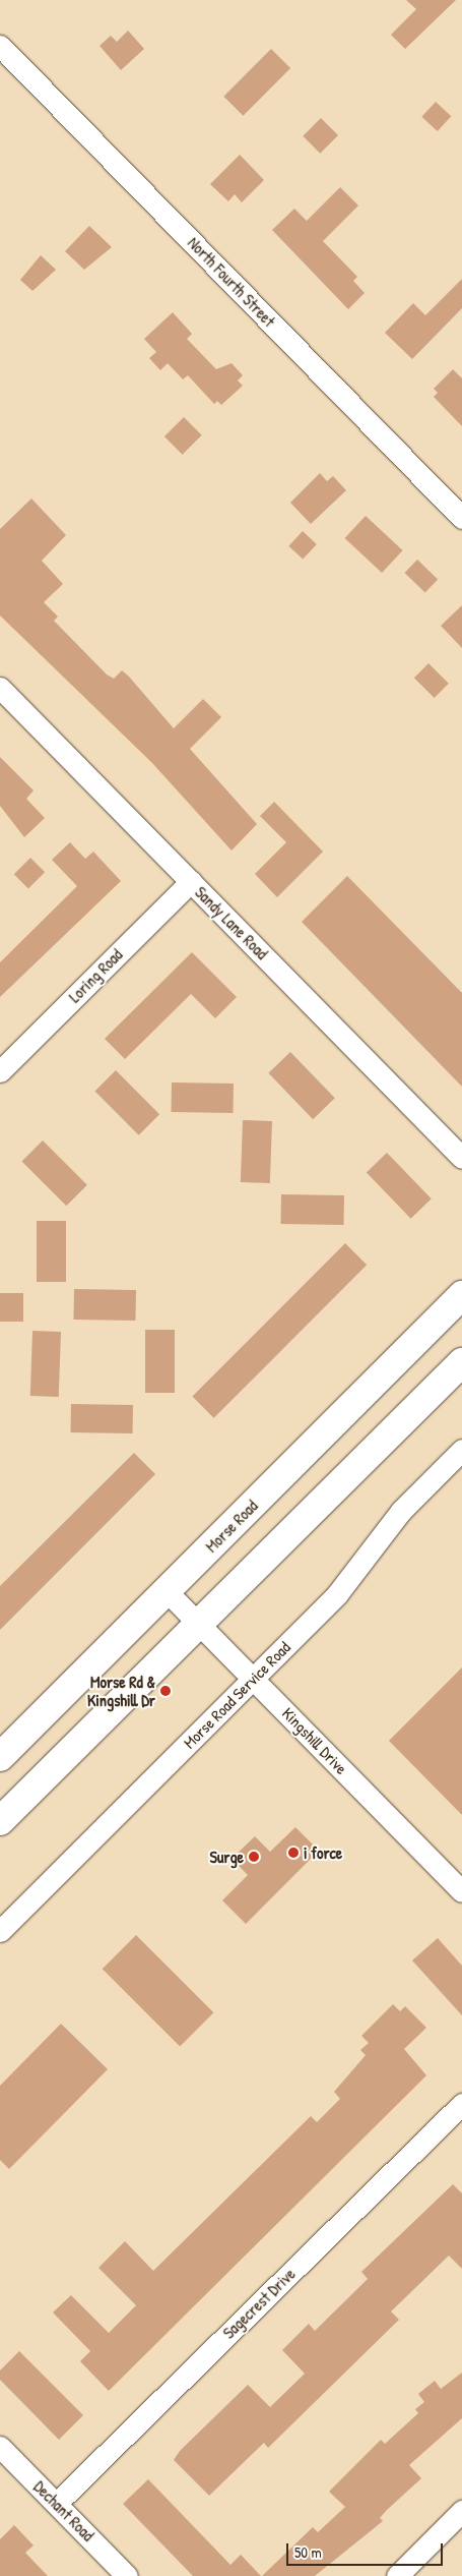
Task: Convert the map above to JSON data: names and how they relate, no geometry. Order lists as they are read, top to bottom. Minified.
{"streets":{"main road":["Morse Road"],"street":["North Fourth Street","Sandy Lane Road","Loring Road","Morse Road Service Road","Kingshill Drive","Sagecrest Drive","Dechant Road"]},"crossings":[["Sandy Lane Road","Loring Road"],["Morse Road","Kingshill Drive"],["Morse Road Service Road","Kingshill Drive"],["Sagecrest Drive","Dechant Road"]],"places":["Morse Rd & Kingshill Dr","i force","Surge"],"scale_bar":"50 m"}
